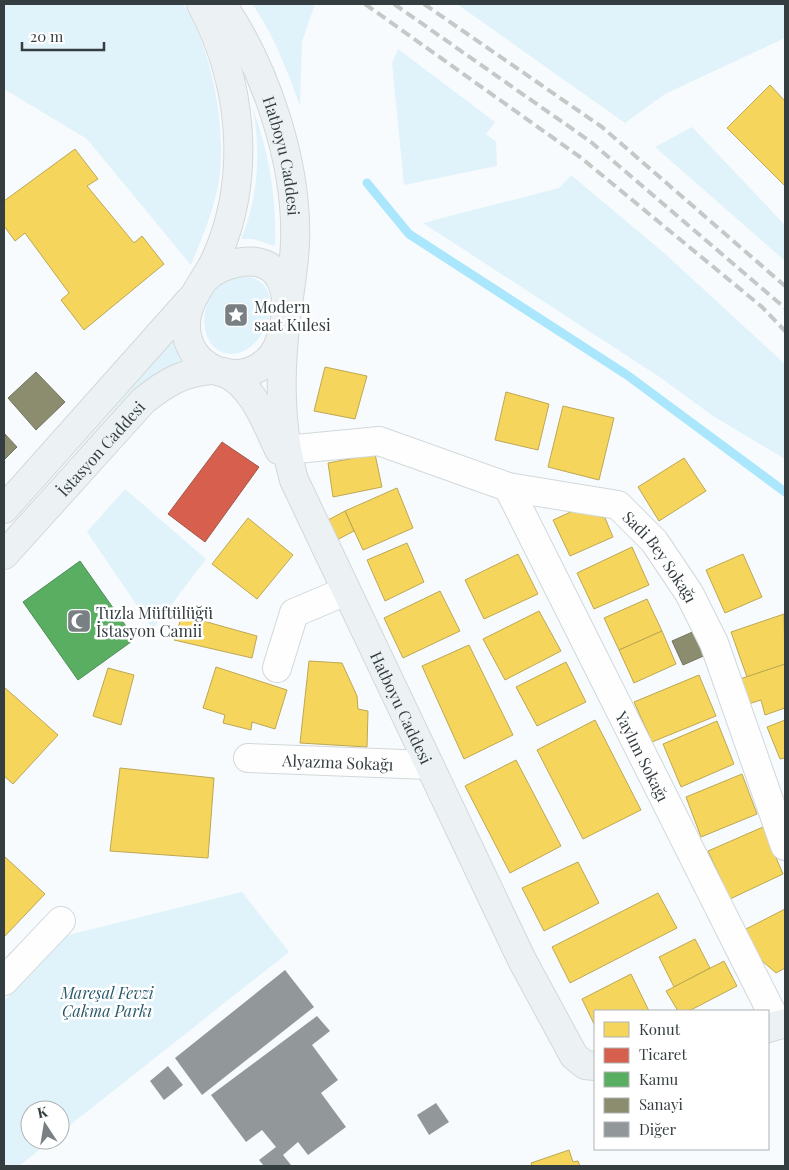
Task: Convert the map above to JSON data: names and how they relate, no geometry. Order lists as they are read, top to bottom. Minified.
{"streets":{"main road":["Hatboyu Caddesi","İstasyon Caddesi"],"street":["Sadi Bey Sokağı","Yaylım Sokağı","Alyazma Sokağı"]},"crossings":[["Hatboyu Caddesi","İstasyon Caddesi"],["Hatboyu Caddesi","Sadi Bey Sokağı"],["Hatboyu Caddesi","Alyazma Sokağı"],["Sadi Bey Sokağı","Yaylım Sokağı"]],"parks":["Mareşal Fevzi Çakma Parkı"],"places":{"place":["Modern saat Kulesi"],"mosque":["Tuzla Müftülüğü İstasyon Camii"]},"legend":["Konut","Ticaret","Kamu","Sanayi","Diğer"],"scale_bar":"20 m","north":"top"}
